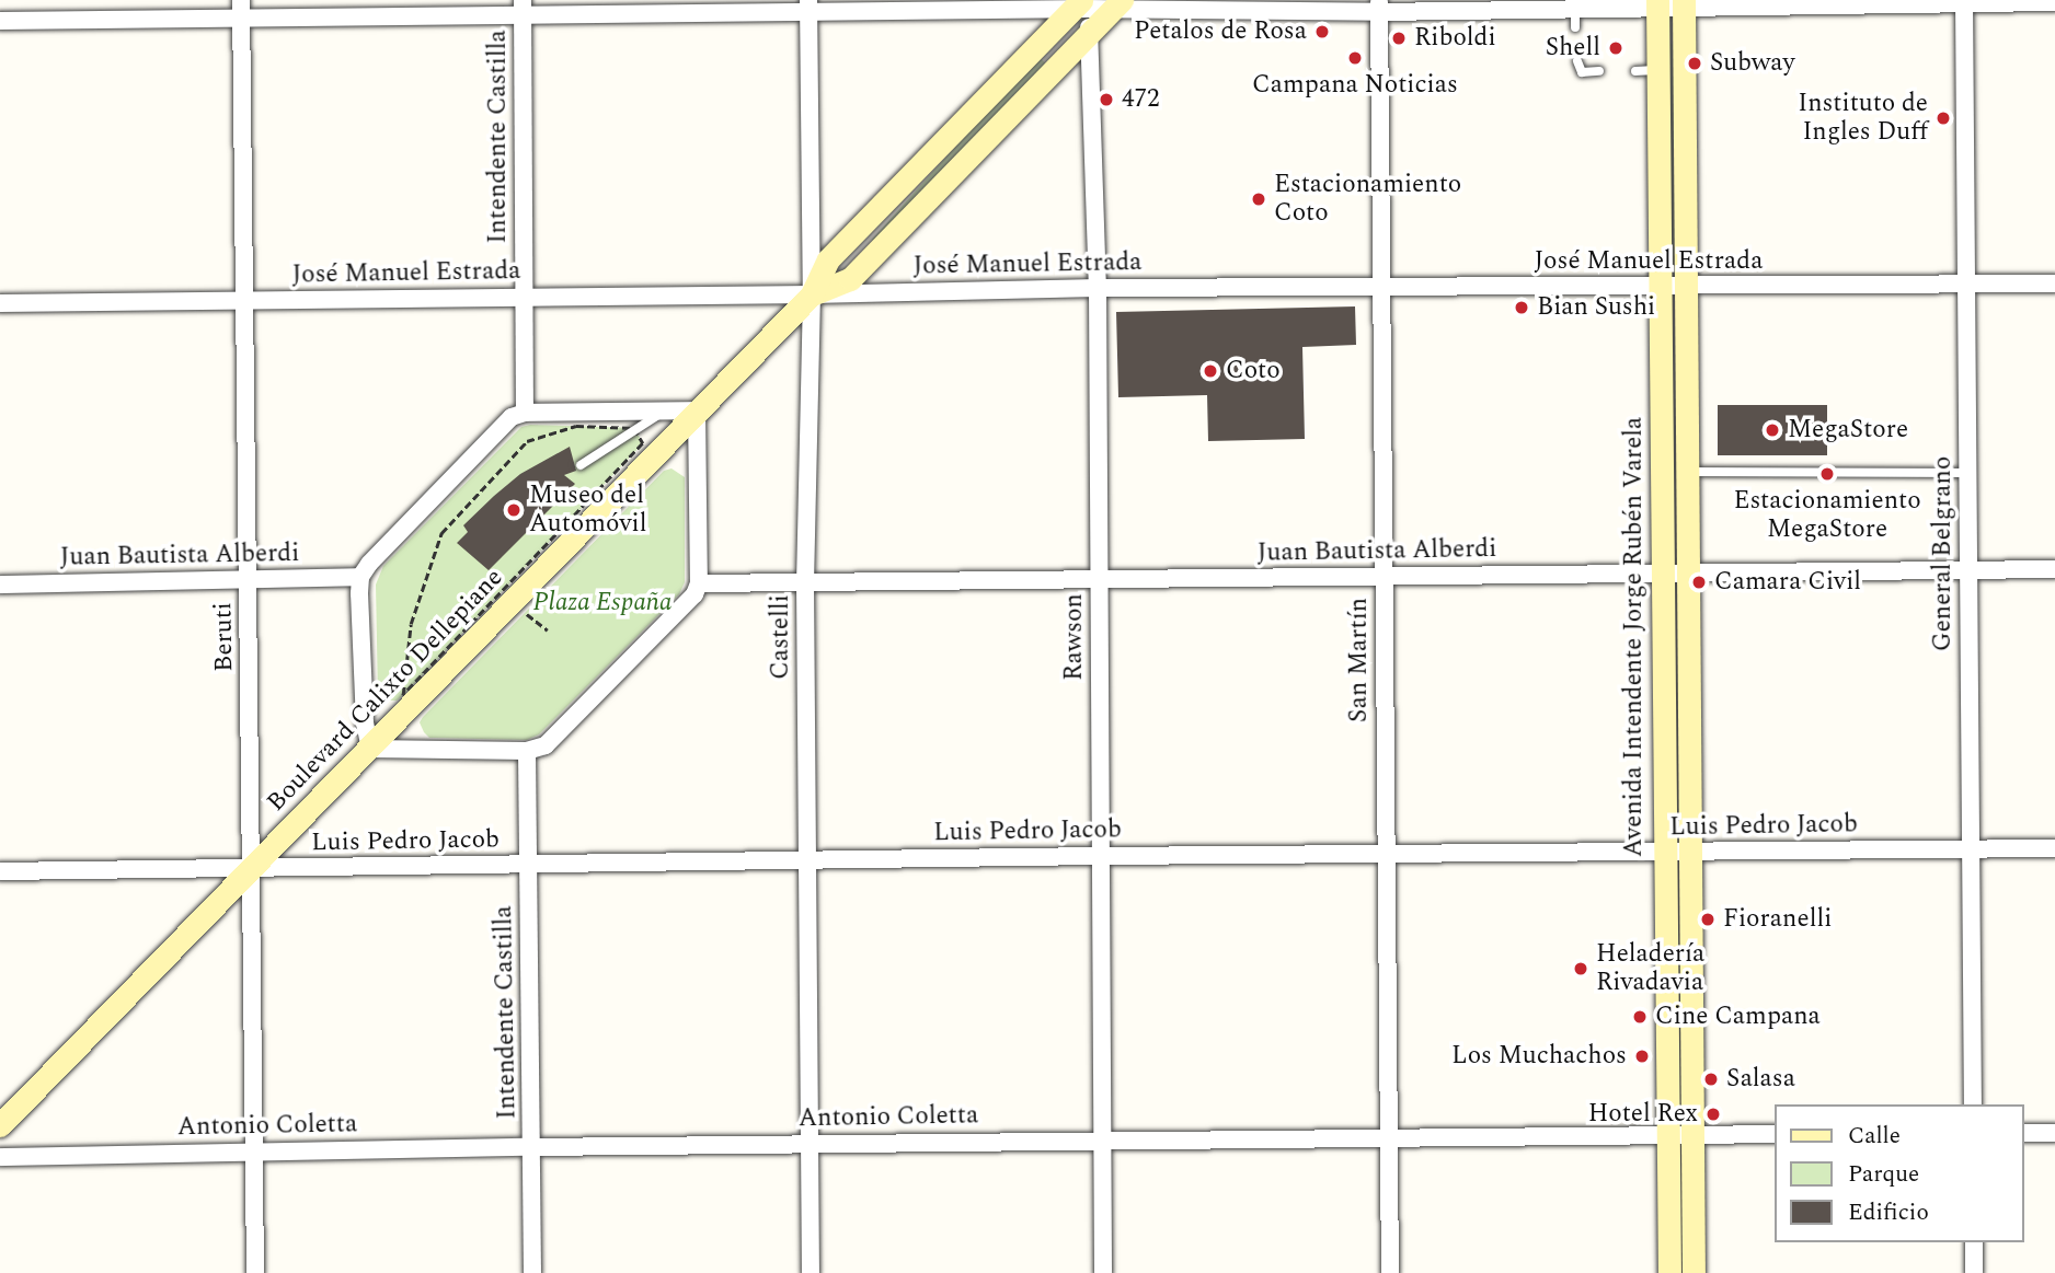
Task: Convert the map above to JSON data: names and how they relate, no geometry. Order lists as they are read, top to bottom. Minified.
{"streets":{"main road":["Avenida Intendente Jorge Rubén Varela","Boulevard Calixto Dellepiane"],"street":["Intendente Castilla","José Manuel Estrada","Juan Bautista Alberdi","General Belgrano","Beruti","Castelli","Rawson","San Martín","Luis Pedro Jacob","Antonio Coletta"]},"crossings":[["Intendente Castilla","José Manuel Estrada"],["Intendente Castilla","Luis Pedro Jacob"],["Intendente Castilla","Antonio Coletta"],["José Manuel Estrada","General Belgrano"],["José Manuel Estrada","Beruti"],["José Manuel Estrada","Castelli"],["José Manuel Estrada","Rawson"],["José Manuel Estrada","Avenida Intendente Jorge Rubén Varela"],["José Manuel Estrada","San Martín"],["José Manuel Estrada","Boulevard Calixto Dellepiane"],["Juan Bautista Alberdi","General Belgrano"],["Juan Bautista Alberdi","Beruti"],["Juan Bautista Alberdi","Castelli"],["Juan Bautista Alberdi","Rawson"],["Juan Bautista Alberdi","Avenida Intendente Jorge Rubén Varela"],["Juan Bautista Alberdi","San Martín"],["General Belgrano","Luis Pedro Jacob"],["Beruti","Boulevard Calixto Dellepiane"],["Beruti","Luis Pedro Jacob"],["Beruti","Antonio Coletta"],["Castelli","Boulevard Calixto Dellepiane"],["Castelli","Luis Pedro Jacob"],["Castelli","Antonio Coletta"],["Rawson","Boulevard Calixto Dellepiane"],["Rawson","Luis Pedro Jacob"],["Rawson","Antonio Coletta"],["Avenida Intendente Jorge Rubén Varela","Luis Pedro Jacob"],["Avenida Intendente Jorge Rubén Varela","Antonio Coletta"],["San Martín","Luis Pedro Jacob"],["San Martín","Antonio Coletta"],["Boulevard Calixto Dellepiane","Luis Pedro Jacob"]],"parks":["Plaza España"],"places":["Petalos de Rosa","Riboldi","Shell","Campana Noticias","Subway","472","Instituto de Ingles Duff","Estacionamiento Coto","Bian Sushi","Coto","MegaStore","Estacionamiento MegaStore","Museo del Automóvil","Camara Civil","Fioranelli","Heladería Rivadavia","Cine Campana","Los Muchachos","Salasa","Hotel Rex"],"legend":["Calle","Parque","Edificio"]}
